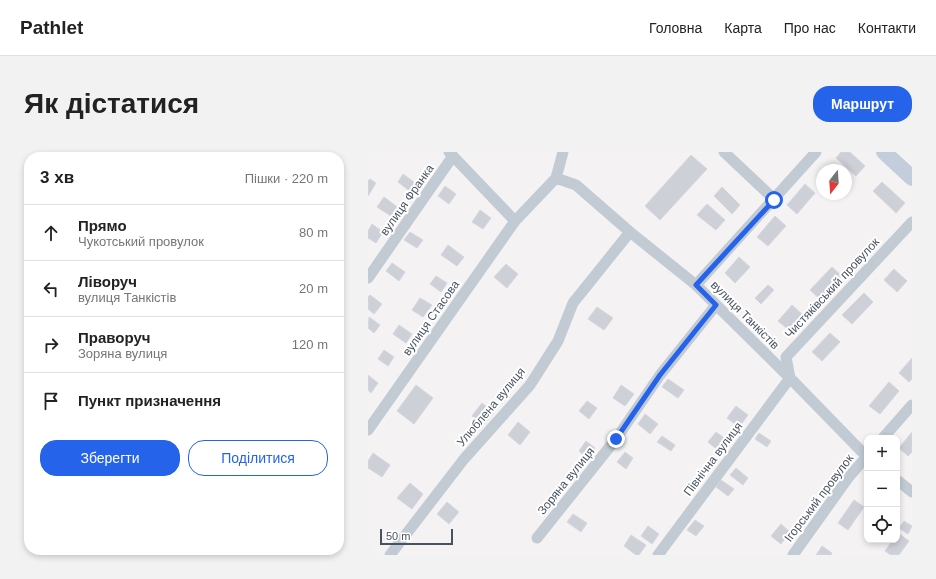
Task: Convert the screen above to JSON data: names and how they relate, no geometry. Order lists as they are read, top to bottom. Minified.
{"streets":{"street":["вулиця Франка","Чистяківський провулок","вулиця Танкістів","вулиця Стасова","Улюблена вулиця","Північна вулиця","Зоряна вулиця","Ігорський провулок"]},"crossings":[["Чистяківський провулок","вулиця Танкістів"],["Чистяківський провулок","Північна вулиця"],["вулиця Танкістів","вулиця Стасова"],["вулиця Танкістів","Улюблена вулиця"],["вулиця Танкістів","Північна вулиця"],["вулиця Танкістів","Зоряна вулиця"]],"scale_bar":"50 m","north":"bottom","page":{"header":"Pathlet","nav":["Головна","Карта","Про нас","Контакти"],"buttons":["Маршрут",["Зберегти","Поділитися"]],"title":"Як дістатися","heading":["3 хв","Пішки · 220 m"],"list":[["Прямо","Чукотський провулок","80 m"],["Ліворуч","вулиця Танкістів","20 m"],["Праворуч","Зоряна вулиця","120 m"],"Пункт призначення"],"map_buttons":["+","−"],"scale":"50 m"}}
